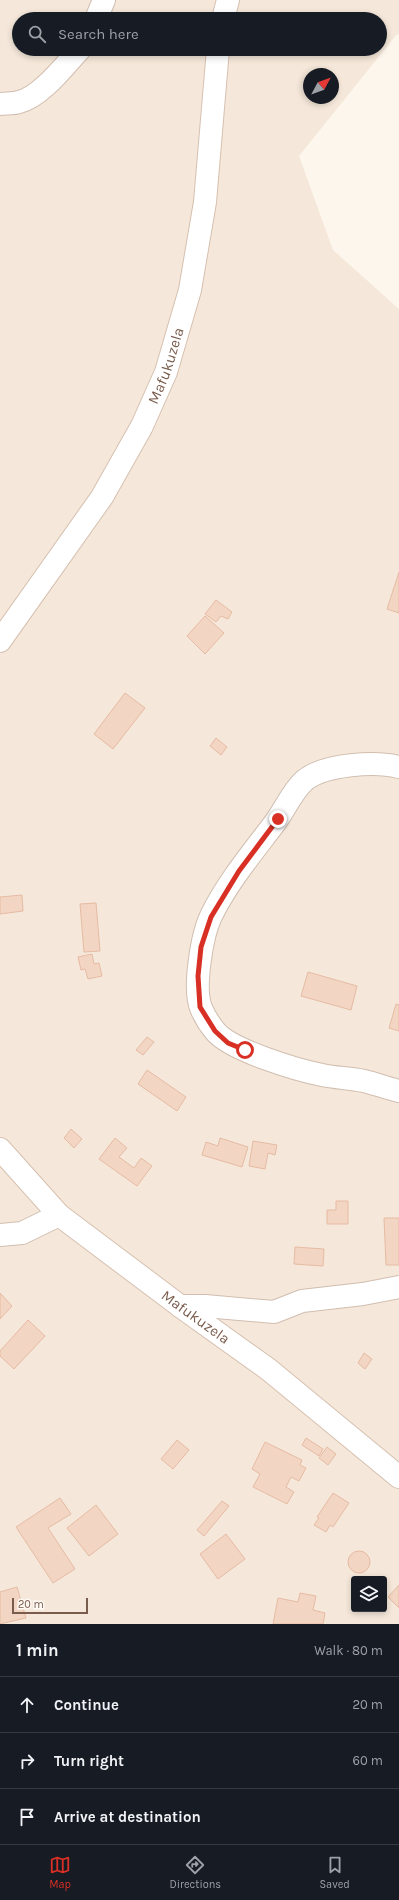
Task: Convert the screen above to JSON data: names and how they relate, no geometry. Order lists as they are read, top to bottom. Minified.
{"streets":{"main road":["Mafukuzela"]},"scale_bar":"20 m","north":"top right","page":{"search":"Search here","scale":"20 m","heading":["1 min","Walk · 80 m"],"list":[["Continue","20 m"],["Turn right","60 m"],"Arrive at destination"],"nav":["Map","Directions","Saved"]}}
